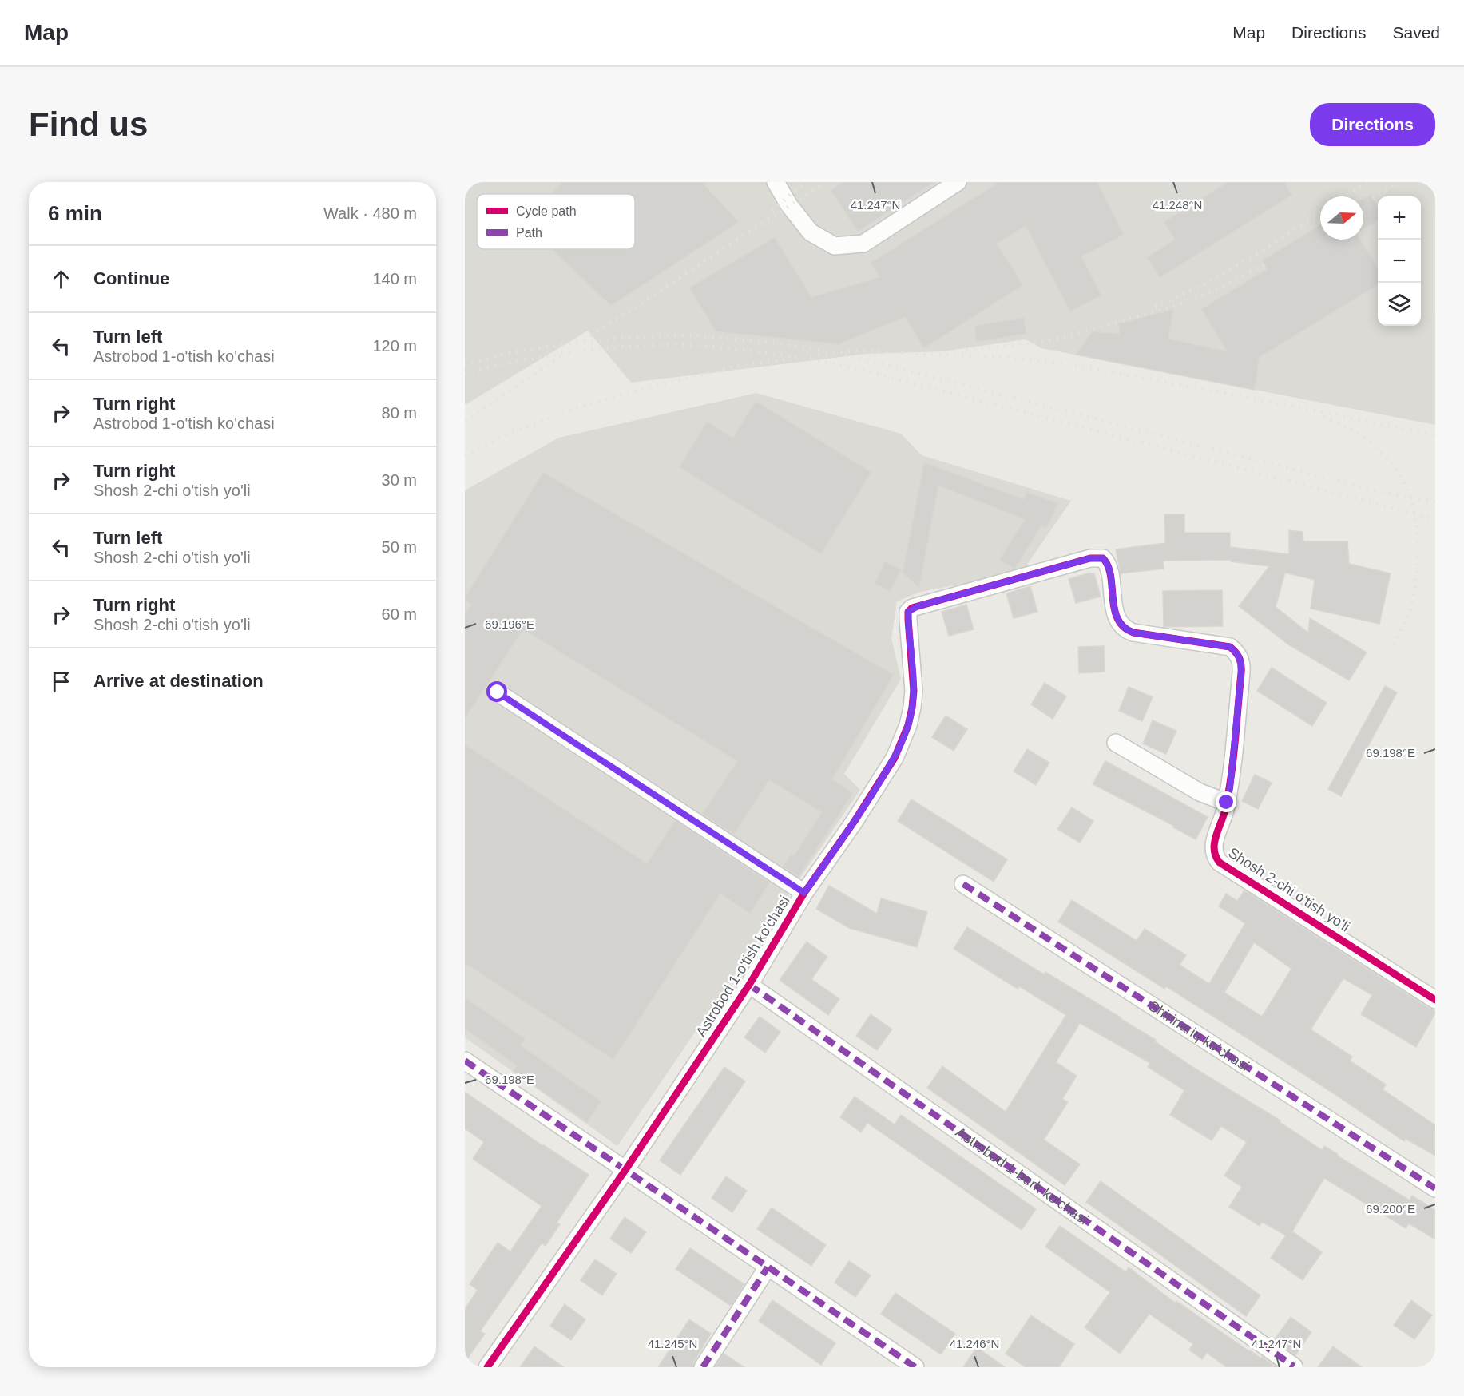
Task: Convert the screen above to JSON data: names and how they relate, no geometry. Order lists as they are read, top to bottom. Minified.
{"streets":{"street":["Shosh 2-chi o'tish yo'li","Astrobod 1-o'tish ko'chasi","Shirinariq ko'chasi","Astrobod 1-berk ko'chasi"]},"crossings":[["Shosh 2-chi o'tish yo'li","Astrobod 1-o'tish ko'chasi"],["Astrobod 1-o'tish ko'chasi","Astrobod 1-berk ko'chasi"]],"legend":["Cycle path","Path"],"north":"right","page":{"header":"Map","nav":["Map","Directions","Saved"],"buttons":"Directions","title":"Find us","heading":["6 min","Walk · 480 m"],"map_buttons":["+","−"],"list":[["Continue","140 m"],["Turn left","Astrobod 1-o'tish ko'chasi","120 m"],["Turn right","Astrobod 1-o'tish ko'chasi","80 m"],["Turn right","Shosh 2-chi o'tish yo'li","30 m"],["Turn left","Shosh 2-chi o'tish yo'li","50 m"],["Turn right","Shosh 2-chi o'tish yo'li","60 m"],"Arrive at destination"]},"coordinates":["41.248°N","41.247°N","69.196°E","69.198°E","69.200°E","41.245°N","41.246°N"]}
